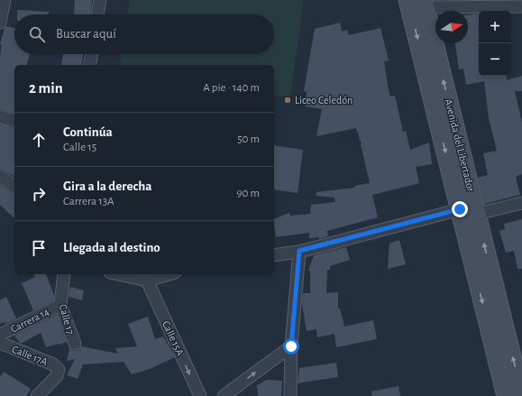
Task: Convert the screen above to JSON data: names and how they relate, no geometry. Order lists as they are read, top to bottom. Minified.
{"streets":{"main road":["Avenida del Libertador"],"street":["Calle 17","Carrera 14","Calle 15A","Calle 17A"]},"crossings":[["Calle 17","Carrera 14"]],"one_way":["Calle 15A"],"places":["Liceo Celedón"],"north":"right","page":{"map_buttons":["+","−"],"search":"Buscar aquí","heading":["2 min","A pie · 140 m"],"list":[["Continúa","Calle 15","50 m"],["Gira a la derecha","Carrera 13A","90 m"],"Llegada al destino"]}}
